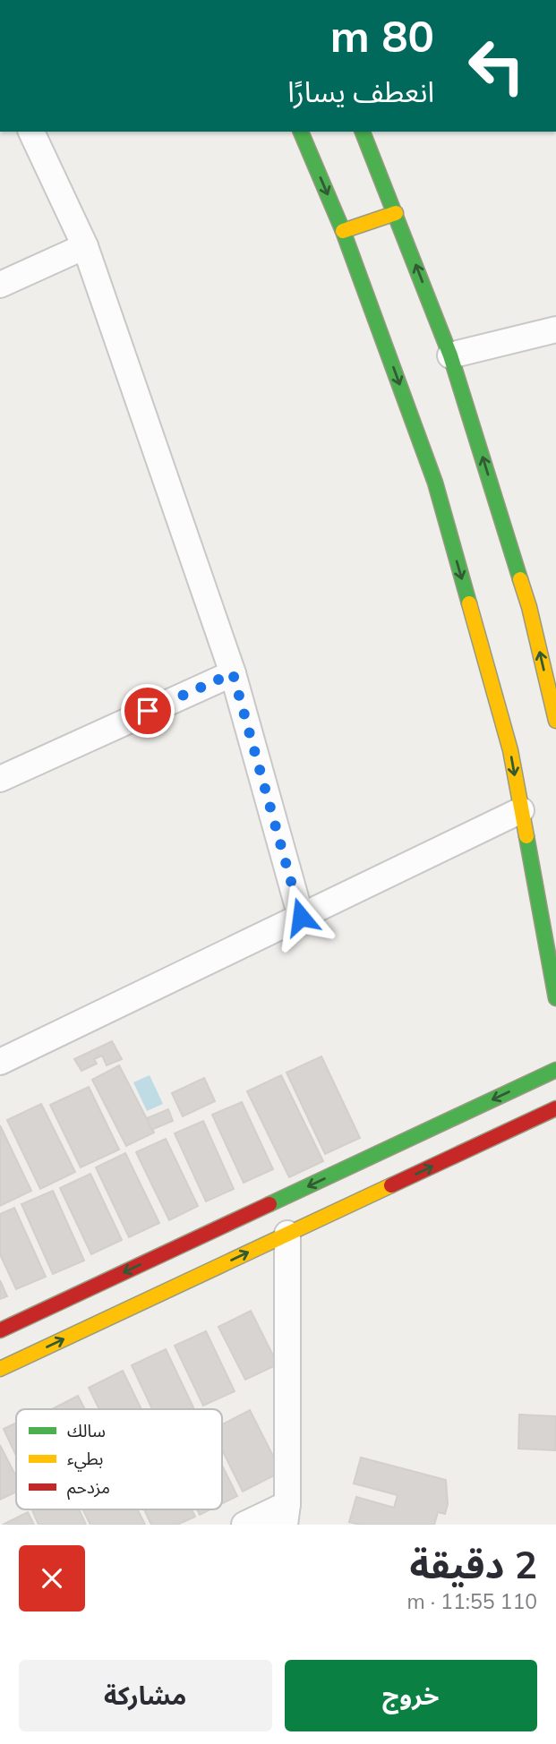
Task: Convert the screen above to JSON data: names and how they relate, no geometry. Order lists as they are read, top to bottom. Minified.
{"legend":["سالك","بطيء","مزدحم"],"page":{"turn":["80 m","انعطف يسارًا"],"heading":["2 دقيقة","110 m · 11:55"],"buttons":["خروج","مشاركة"]}}
